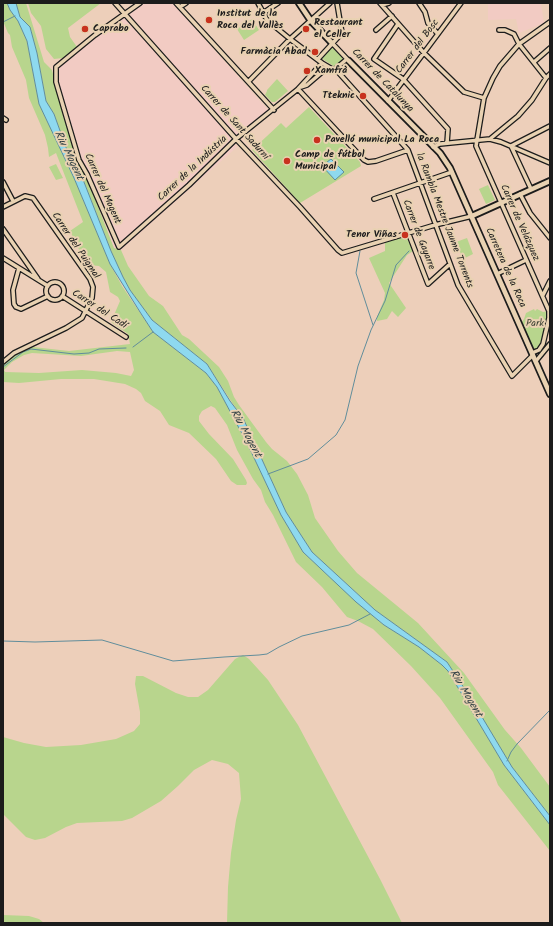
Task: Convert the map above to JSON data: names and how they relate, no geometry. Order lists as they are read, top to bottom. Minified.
{"streets":{"street":["Carrer del Bosc","Carrer de Catalunya","Carrer de Sant Sadurní","Carrer de la Indústria","Carrer del Mogent","la Rambla Mestre Jaume Torrents","Carrer de Velázquez","Carrer de Gayarre","Carrer del Puigmal","Carretera de la Roca","Carrer del Cadí"]},"crossings":[["Carrer del Bosc","Carrer de Catalunya"],["Carrer de Catalunya","Carretera de la Roca"],["Carrer de Sant Sadurní","Carrer de la Indústria"],["Carrer de Sant Sadurní","Carrer del Mogent"],["Carrer de Sant Sadurní","Carrer de Gayarre"],["Carrer de la Indústria","Carrer del Mogent"],["Carrer de la Indústria","la Rambla Mestre Jaume Torrents"],["la Rambla Mestre Jaume Torrents","Carrer de Gayarre"],["la Rambla Mestre Jaume Torrents","Carretera de la Roca"],["Carrer del Puigmal","Carrer del Cadí"]],"water":["Riu Mogent"],"parks":["Park"],"places":["Institut de la Roca del Vallès","Caprabo","Restaurant el Celler","Farmàcia Abad","Xamfrà","Tteknic","Pavelló municipal La Roca","Camp de fútbol Municipal","Tenor Viñas"]}
